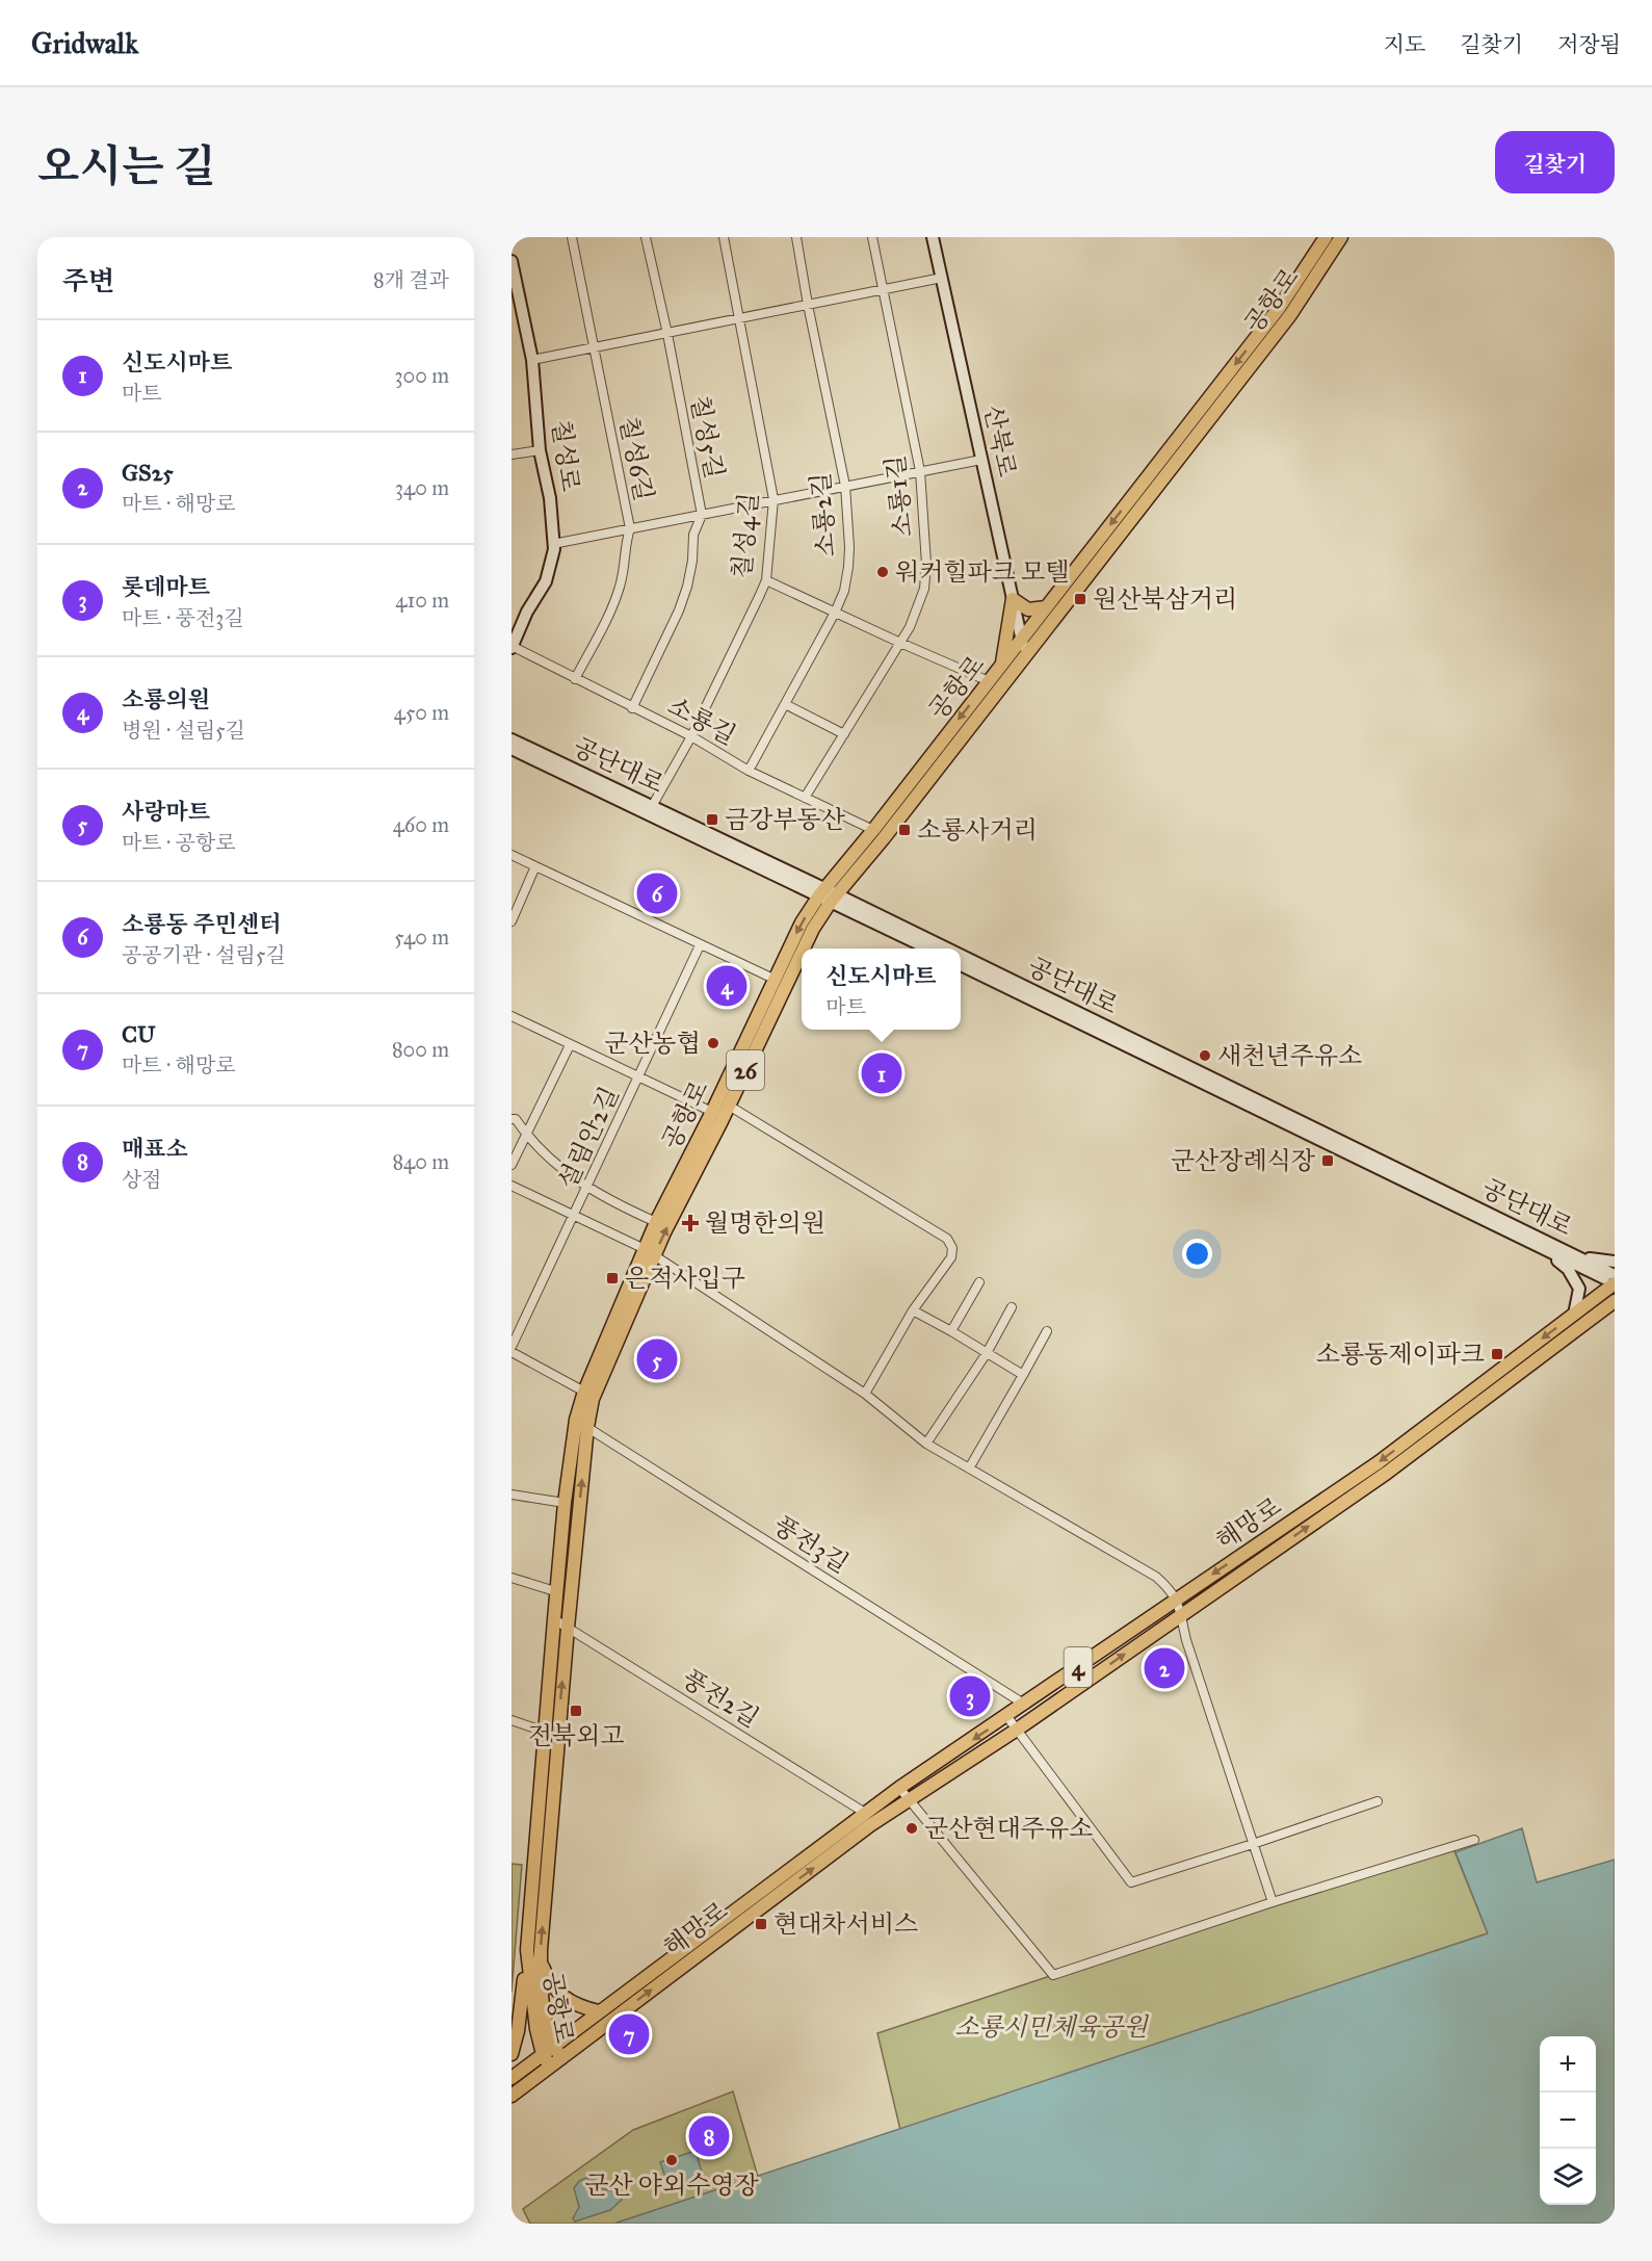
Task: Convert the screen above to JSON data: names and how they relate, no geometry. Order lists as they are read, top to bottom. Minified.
{"streets":{"main road":["공항로","26","해망로","4"],"street":["칠성5길","산북로","칠성로","칠성6길","소룡1길","소룡2길","칠성4길","소룡길","공단대로","설림안2길","풍전3길","풍전2길"]},"crossings":[["공항로","산북로"],["공항로","소룡길"],["공항로","공단대로"],["공항로","26"],["공항로","해망로"],["공항로","풍전3길"],["공항로","풍전2길"],["칠성5길","소룡길"],["칠성로","소룡길"],["칠성6길","소룡길"],["소룡1길","소룡길"],["소룡2길","소룡길"],["칠성4길","소룡길"],["칠성4길","공단대로"],["공단대로","해망로"],["해망로","풍전3길"],["해망로","풍전2길"]],"parks":["소룡시민체육공원"],"places":{"other":["워커힐파크 모텔","군산농협","새천년주유소","군산현대주유소","군산 야외수영장"],"transit":["원산북삼거리","금강부동산","소룡사거리","군산장례식장","은적사입구","소룡동제이파크","전북외고","현대차서비스"],"health":["월명한의원"]},"page":{"header":"Gridwalk","nav":["지도","길찾기","저장됨"],"title":"오시는 길","buttons":"길찾기","heading":["주변","8개 결과"],"list":[{"mark":"1","name":"신도시마트","note":"마트","value":"300 m"},{"mark":"2","name":"GS25","note":"마트 · 해망로","value":"340 m"},{"mark":"3","name":"롯데마트","note":"마트 · 풍전3길","value":"410 m"},{"mark":"4","name":"소룡의원","note":"병원 · 설림5길","value":"450 m"},{"mark":"5","name":"사랑마트","note":"마트 · 공항로","value":"460 m"},{"mark":"6","name":"소룡동 주민센터","note":"공공기관 · 설림5길","value":"540 m"},{"mark":"7","name":"CU","note":"마트 · 해망로","value":"800 m"},{"mark":"8","name":"매표소","note":"상점","value":"840 m"}],"pins":["6","4","1","5","2","3","7","8"],"popup":["신도시마트","마트"],"map_buttons":["+","−"]}}
